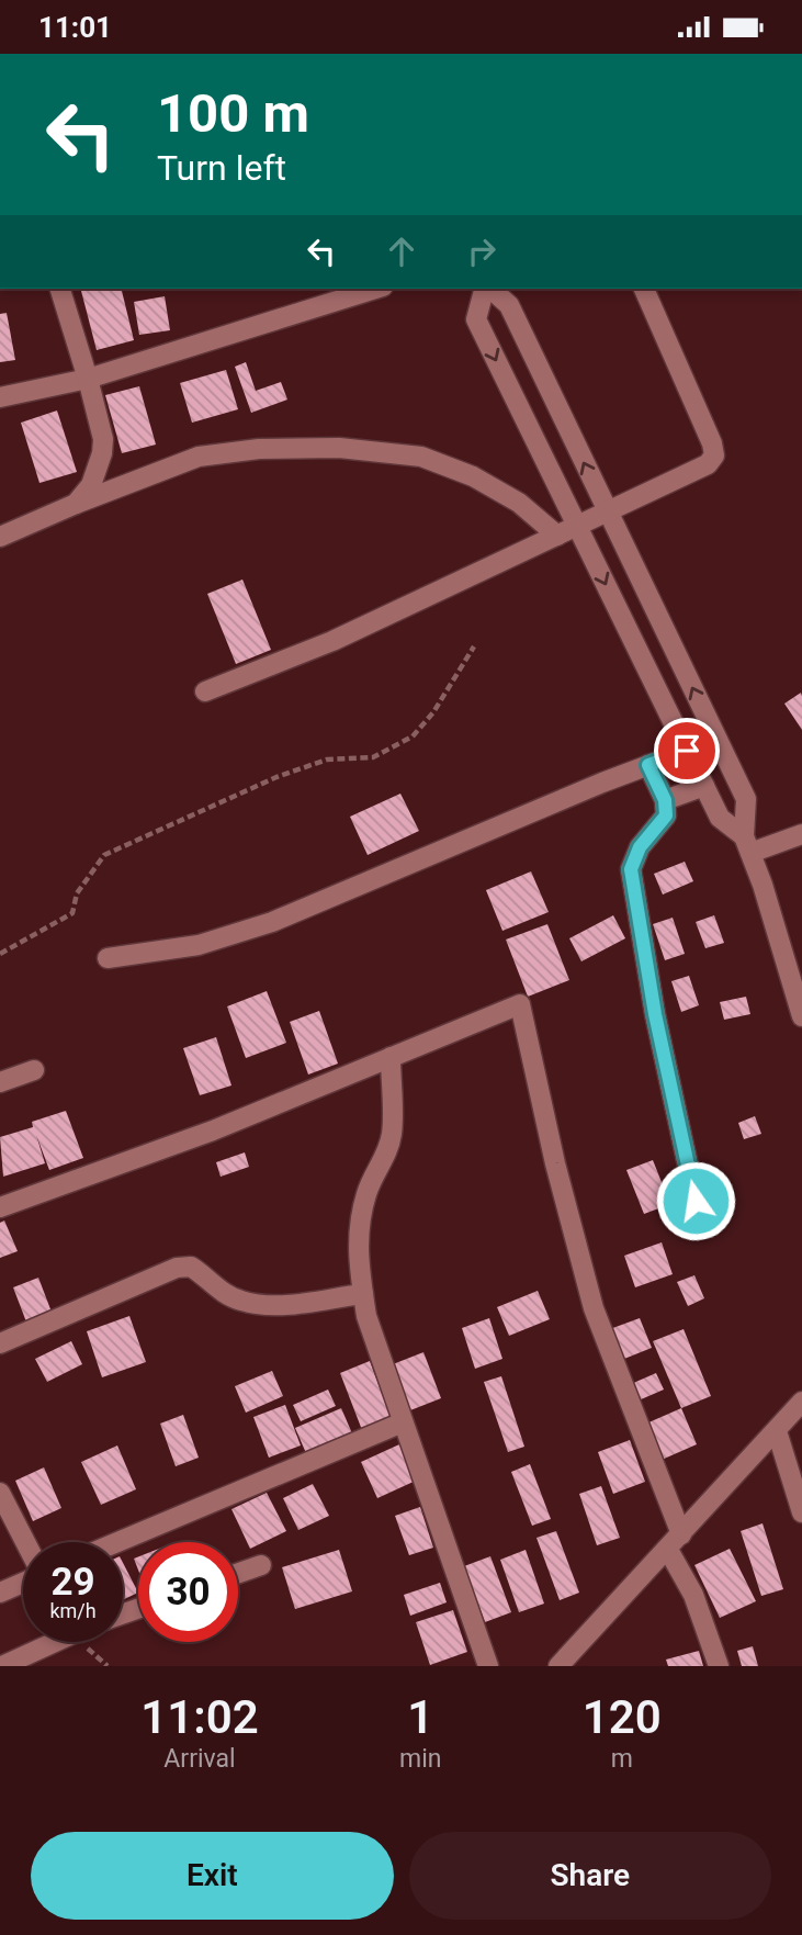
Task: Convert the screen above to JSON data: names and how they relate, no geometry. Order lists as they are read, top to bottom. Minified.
{"page":{"status":"11:01","turn":["100 m","Turn left"],"speed":"29 km/h","limit":"30","eta":["11:02","Arrival","1","min","120","m"],"buttons":["Exit","Share"]}}
